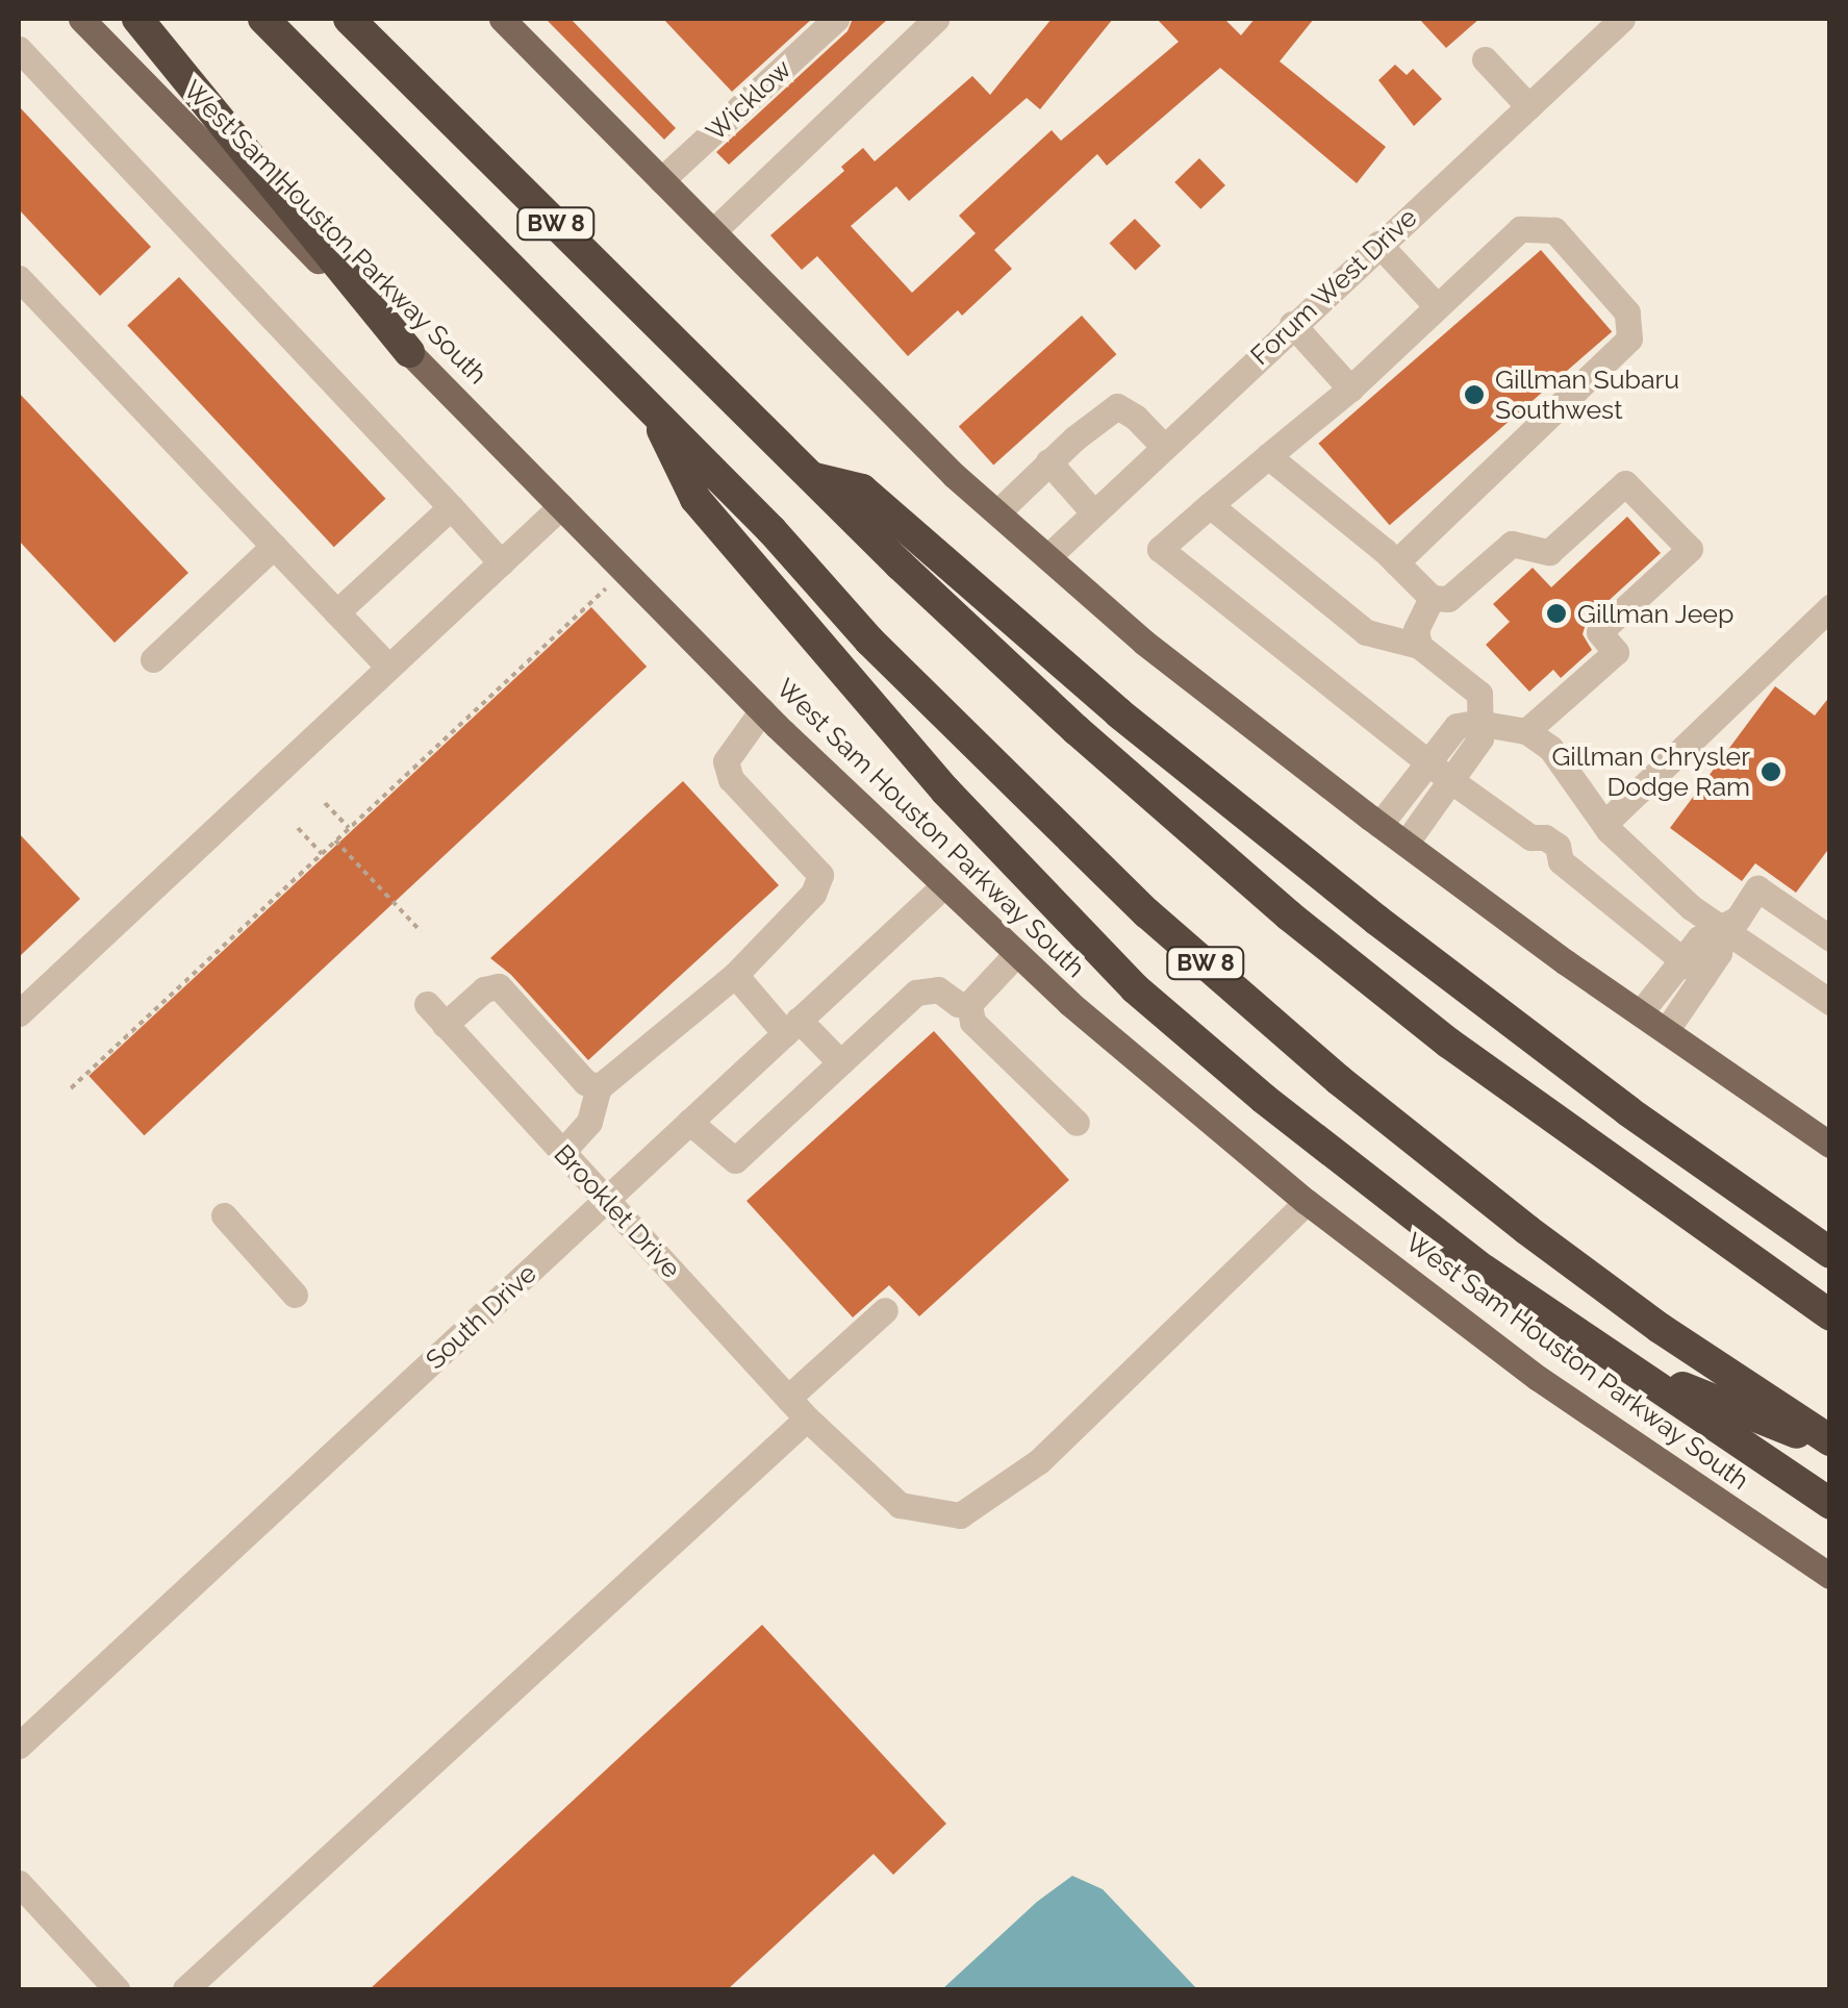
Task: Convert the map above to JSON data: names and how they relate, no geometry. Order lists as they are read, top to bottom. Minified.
{"streets":{"highway":["BW 8"],"main road":["West Sam Houston Parkway South"],"street":["Wicklow","Forum West Drive","Brooklet Drive","South Drive"]},"crossings":[["West Sam Houston Parkway South","Brooklet Drive"],["West Sam Houston Parkway South","South Drive"],["Brooklet Drive","South Drive"]],"places":["Gillman Subaru Southwest","Gillman Jeep","Gillman Chrysler Dodge Ram"]}
